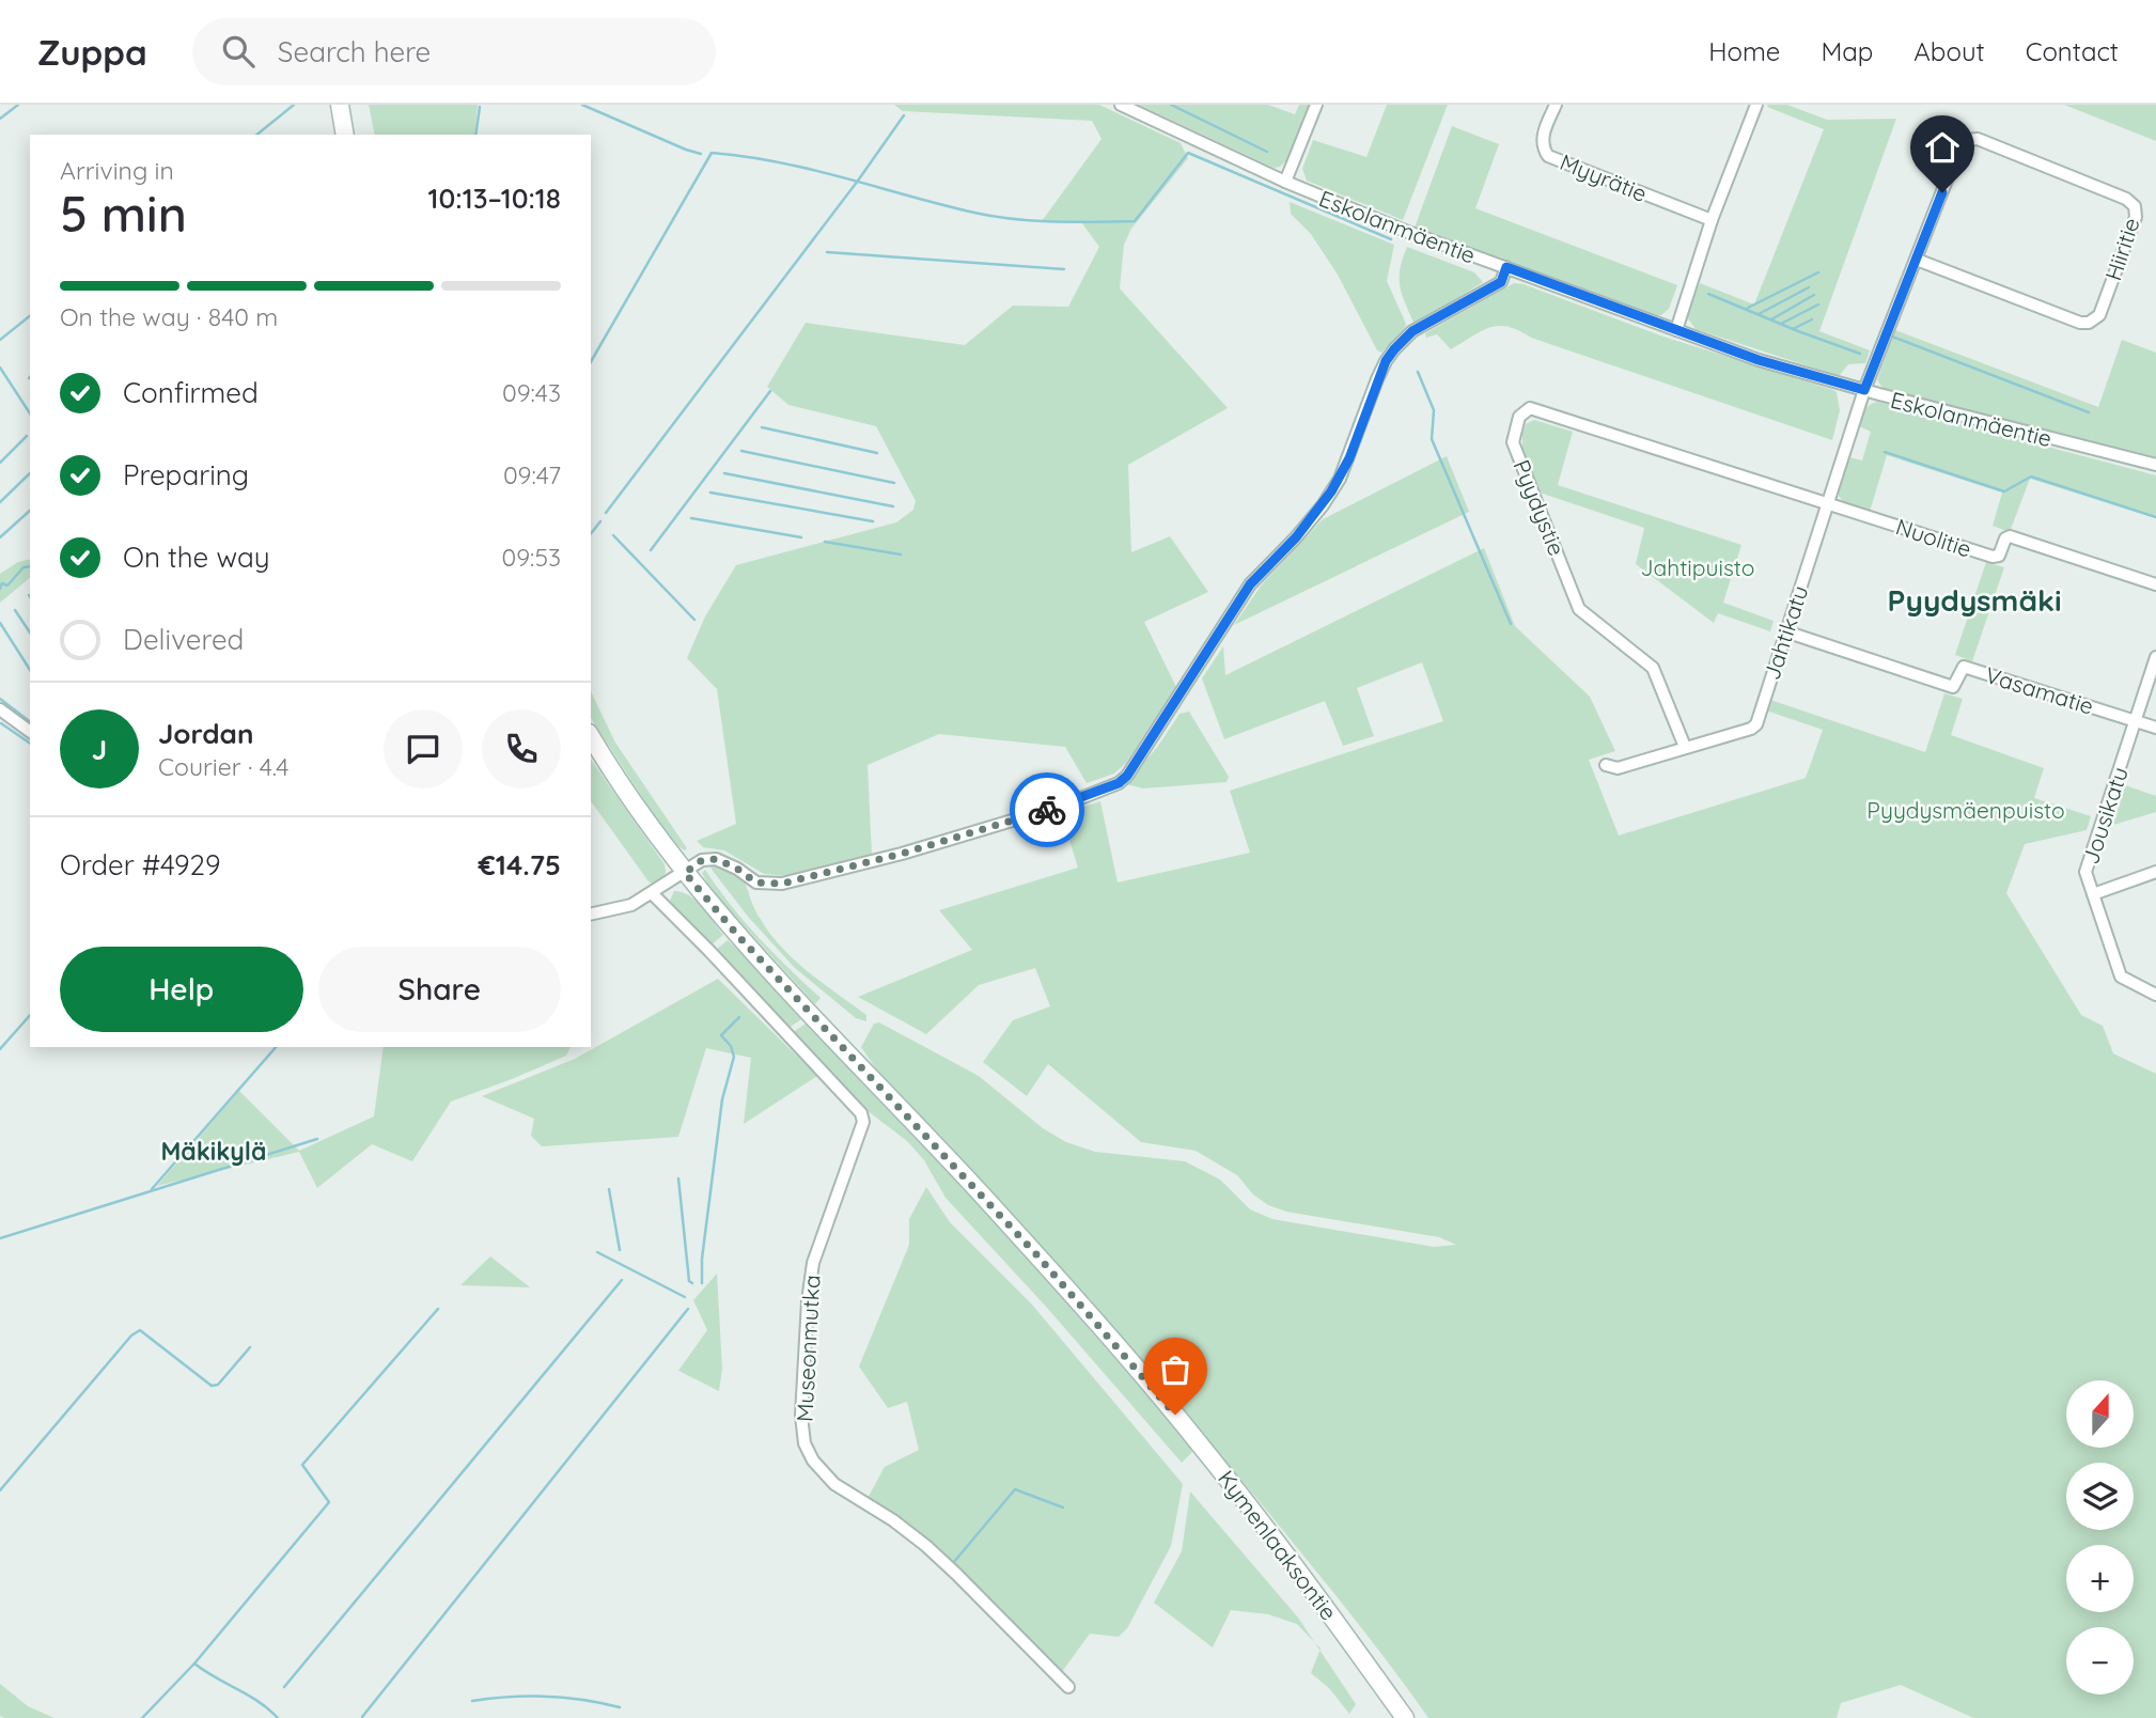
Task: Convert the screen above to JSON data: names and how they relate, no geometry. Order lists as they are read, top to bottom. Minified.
{"streets":{"main road":["Kymenlaaksontie"],"street":["Myyrätie","Eskolanmäentie","Hiiritie","Pyydystie","Nuolitie","Jahtikatu","Vasamatie","Jousikatu","Museonmutka"]},"crossings":[["Eskolanmäentie","Hiiritie"],["Eskolanmäentie","Jahtikatu"],["Hiiritie","Jahtikatu"],["Pyydystie","Nuolitie"],["Pyydystie","Jahtikatu"],["Nuolitie","Jahtikatu"],["Jahtikatu","Vasamatie"],["Vasamatie","Jousikatu"]],"districts":["Pyydysmäki","Mäkikylä"],"parks":["Jahtipuisto","Pyydysmäenpuisto"],"north":"top","page":{"header":"Zuppa","search":"Search here","nav":["Home","Map","About","Contact"],"heading":["5 min","Arriving in","10:13–10:18"],"panel":["Jordan","Courier · 4.4","Order #4929","€14.75"],"bar":"On the way · 840 m","list":[["Confirmed","09:43"],["Preparing","09:47"],["On the way","09:53"],"Delivered"],"round":"J","buttons":["Help","Share"],"map_buttons":["+","−"]}}
